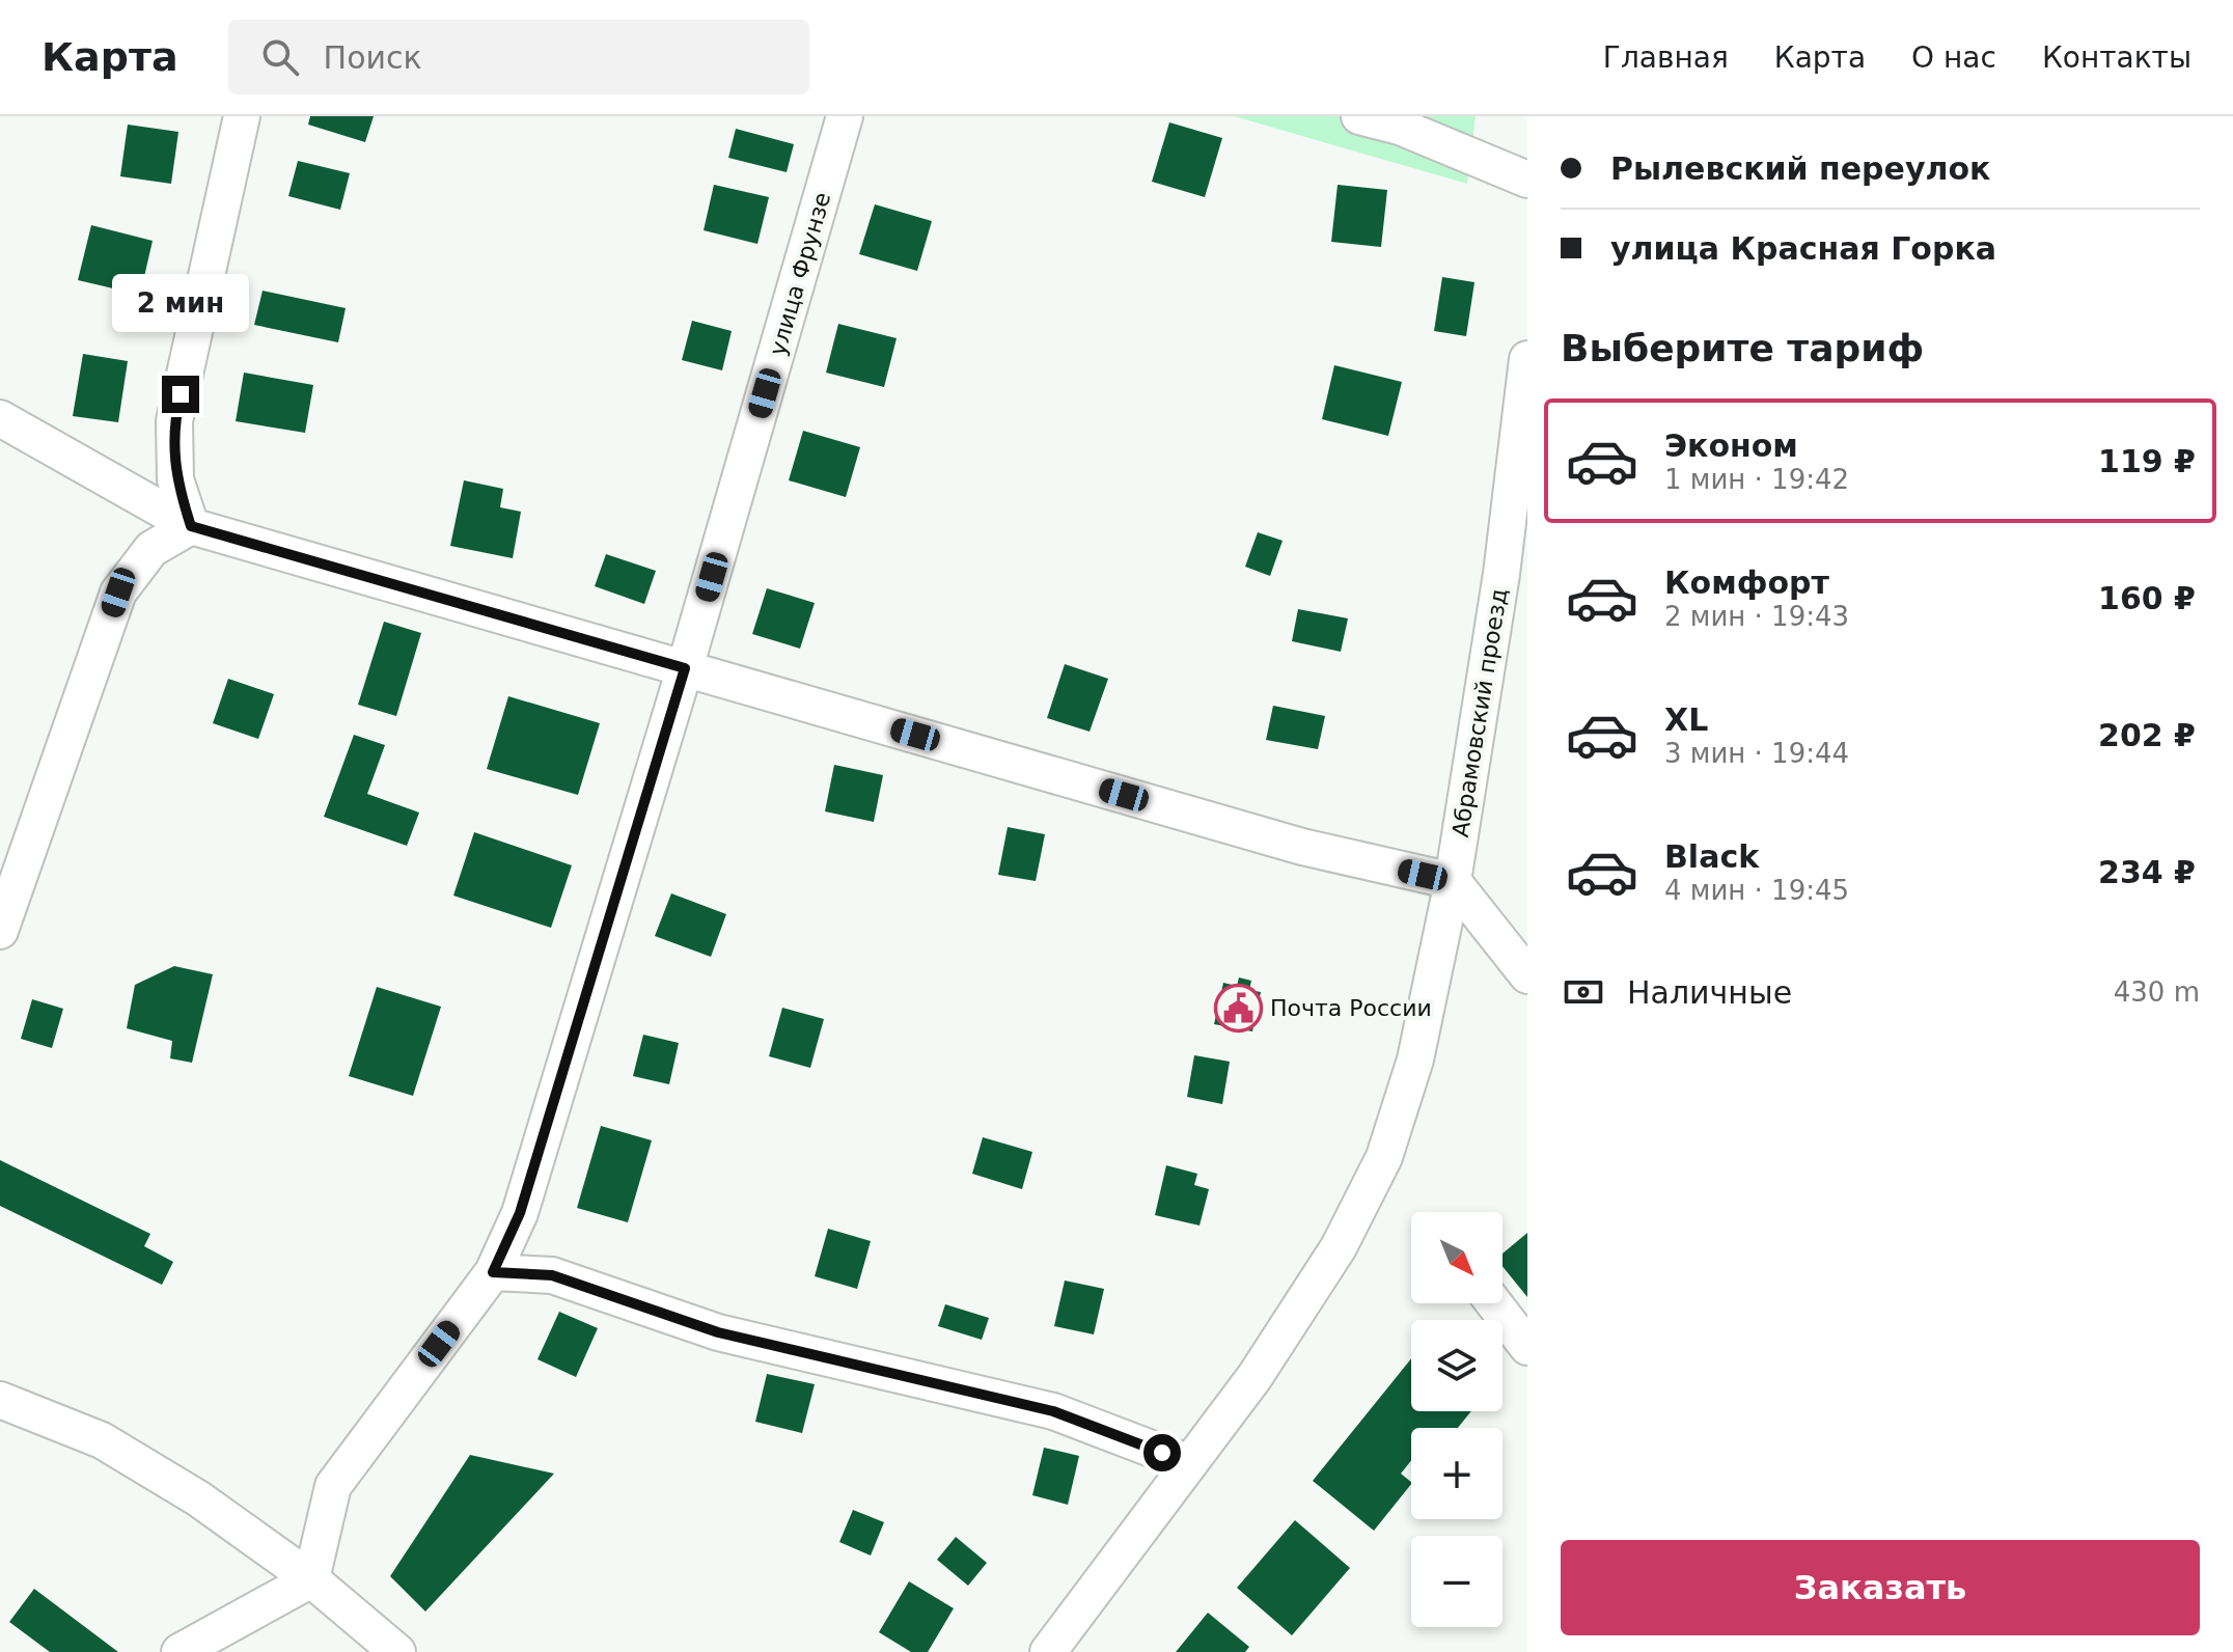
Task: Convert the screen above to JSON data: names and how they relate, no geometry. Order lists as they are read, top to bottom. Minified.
{"streets":{"street":["улица Фрунзе","Абрамовский проезд"]},"places":{"public building":["Почта России"]},"north":"bottom right","page":{"header":"Карта","search":"Поиск","nav":["Главная","Карта","О нас","Контакты"],"banner":["Рылевский переулок","улица Красная Горка"],"bubble":"2 мин","heading":"Выберите тариф","list":[{"name":"Эконом","note":"1 мин · 19:42","value":"119 ₽"},{"name":"Комфорт","note":"2 мин · 19:43","value":"160 ₽"},{"name":"XL","note":"3 мин · 19:44","value":"202 ₽"},{"name":"Black","note":"4 мин · 19:45","value":"234 ₽"}],"pay":["Наличные","430 m"],"map_buttons":["+","−"],"buttons":"Заказать"}}
